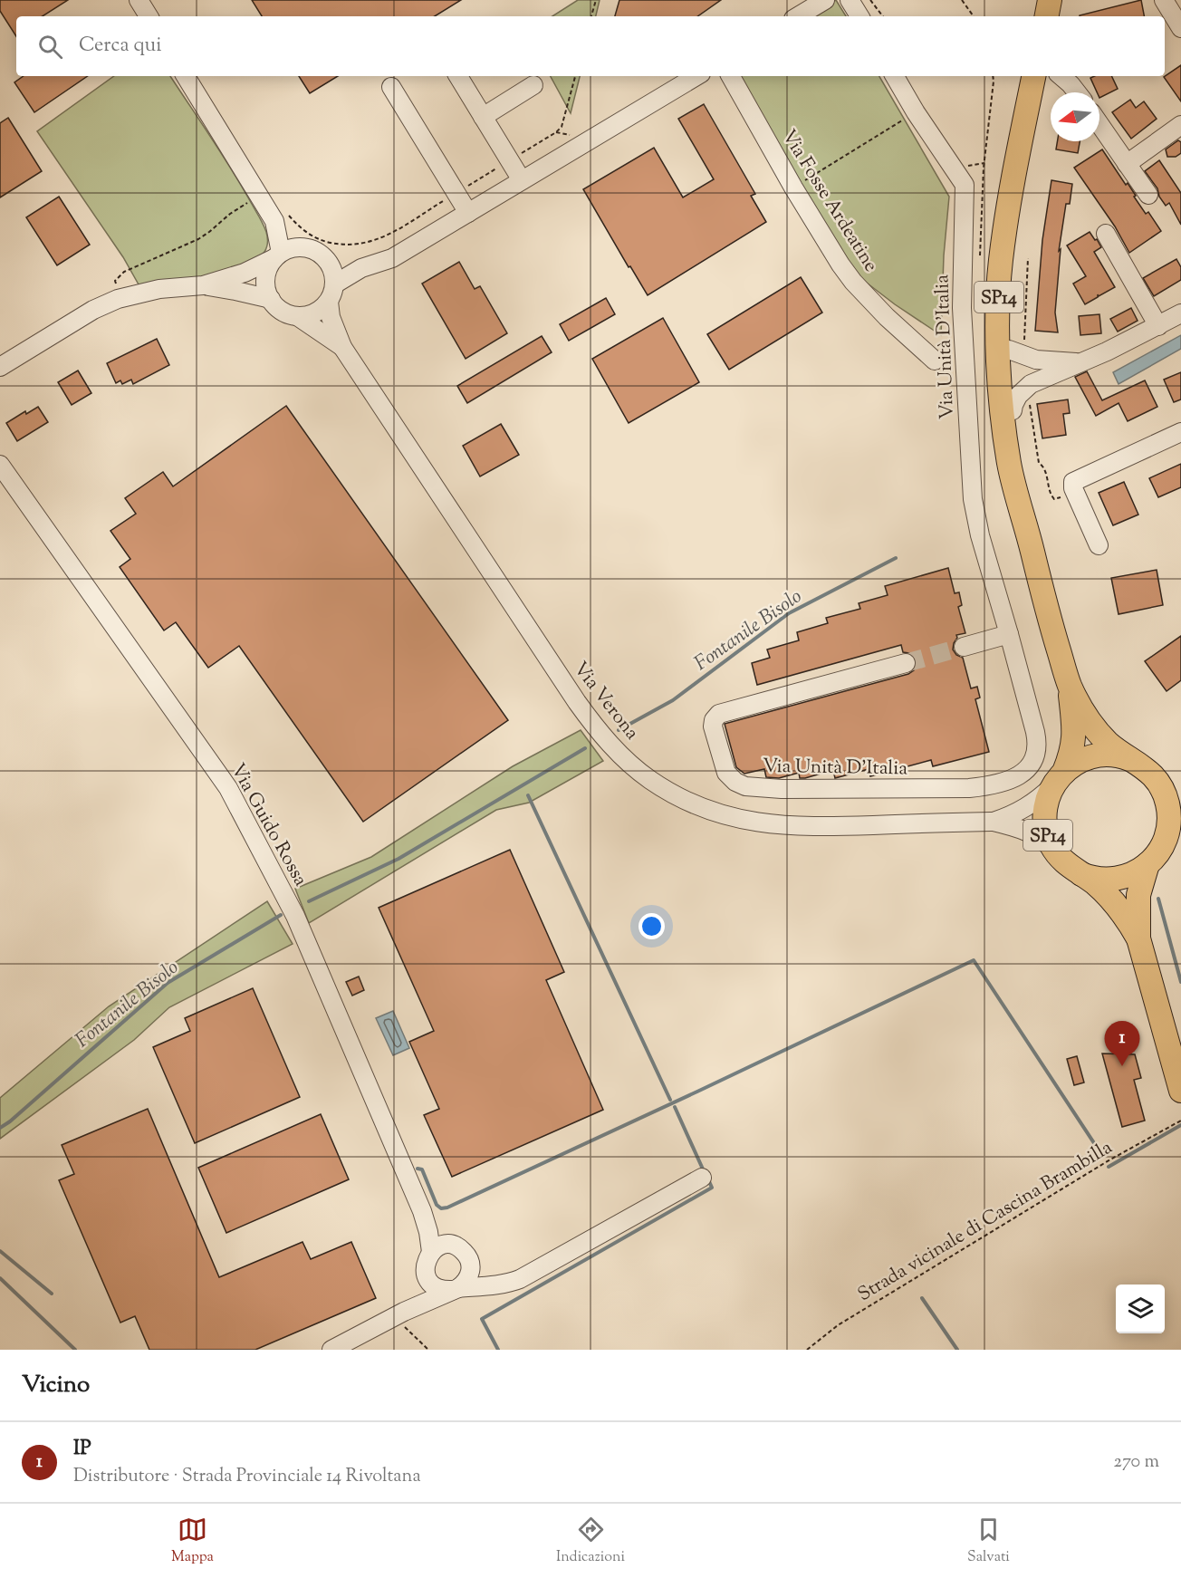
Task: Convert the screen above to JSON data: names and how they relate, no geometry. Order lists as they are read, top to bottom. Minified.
{"streets":{"main road":["SP14"],"street":["Via Fosse Ardeatine","Via Unità D'Italia","Via Verona","Via Guido Rossa"],"path":["Strada vicinale di Cascina Brambilla"]},"crossings":[["SP14","Via Verona"]],"water":["Fontanile Bisolo"],"north":"left","page":{"search":"Cerca qui","pins":"1","heading":"Vicino","list":[{"mark":"1","name":"IP","note":"Distributore · Strada Provinciale 14 Rivoltana","value":"270 m"}],"nav":["Mappa","Indicazioni","Salvati"]}}
